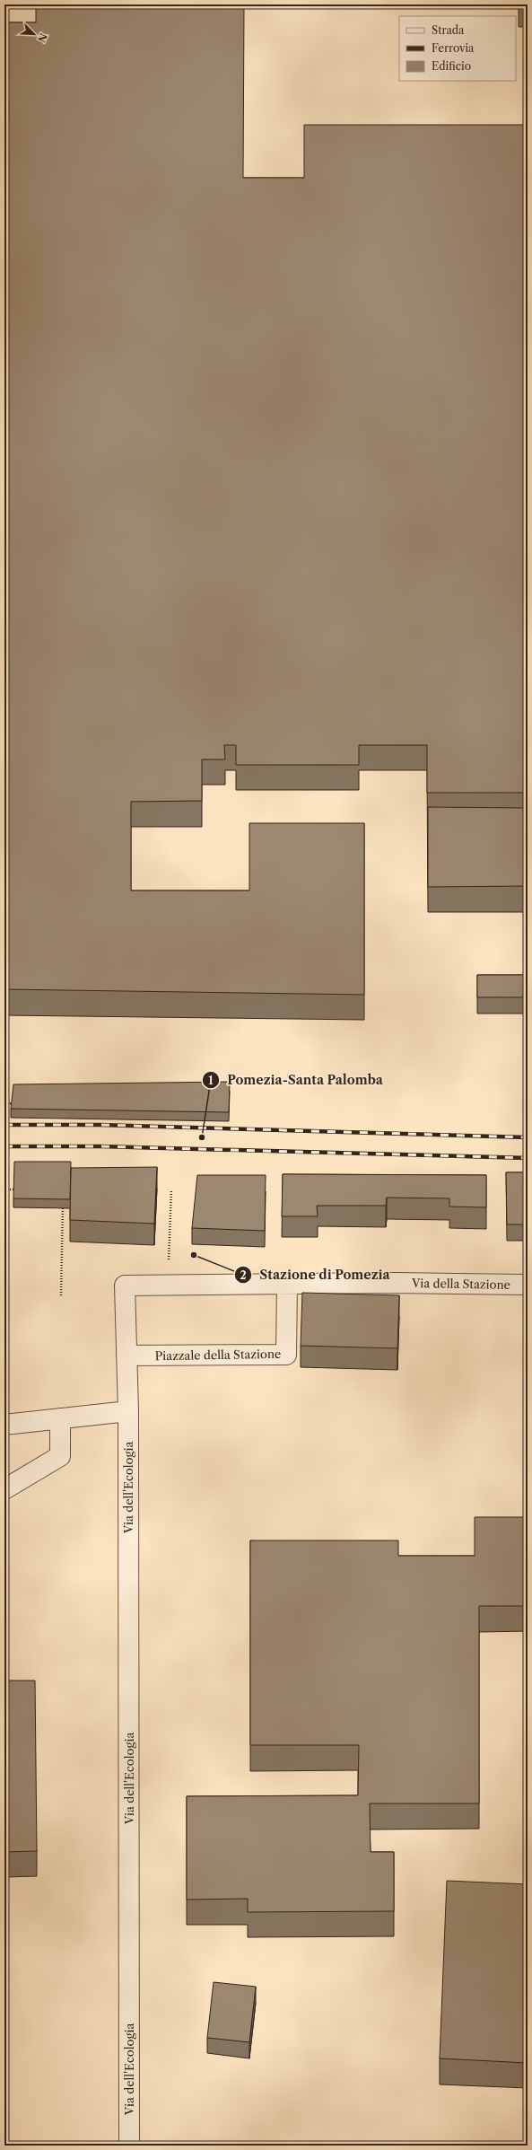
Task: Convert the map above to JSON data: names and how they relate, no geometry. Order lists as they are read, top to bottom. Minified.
{"streets":{"street":["Via della Stazione","Piazzale della Stazione","Via dell'Ecologia"]},"crossings":[["Via della Stazione","Piazzale della Stazione"]],"places":["Pomezia-Santa Palomba","Stazione di Pomezia"],"legend":["Strada","Ferrovia","Edificio"],"north":"bottom right"}
